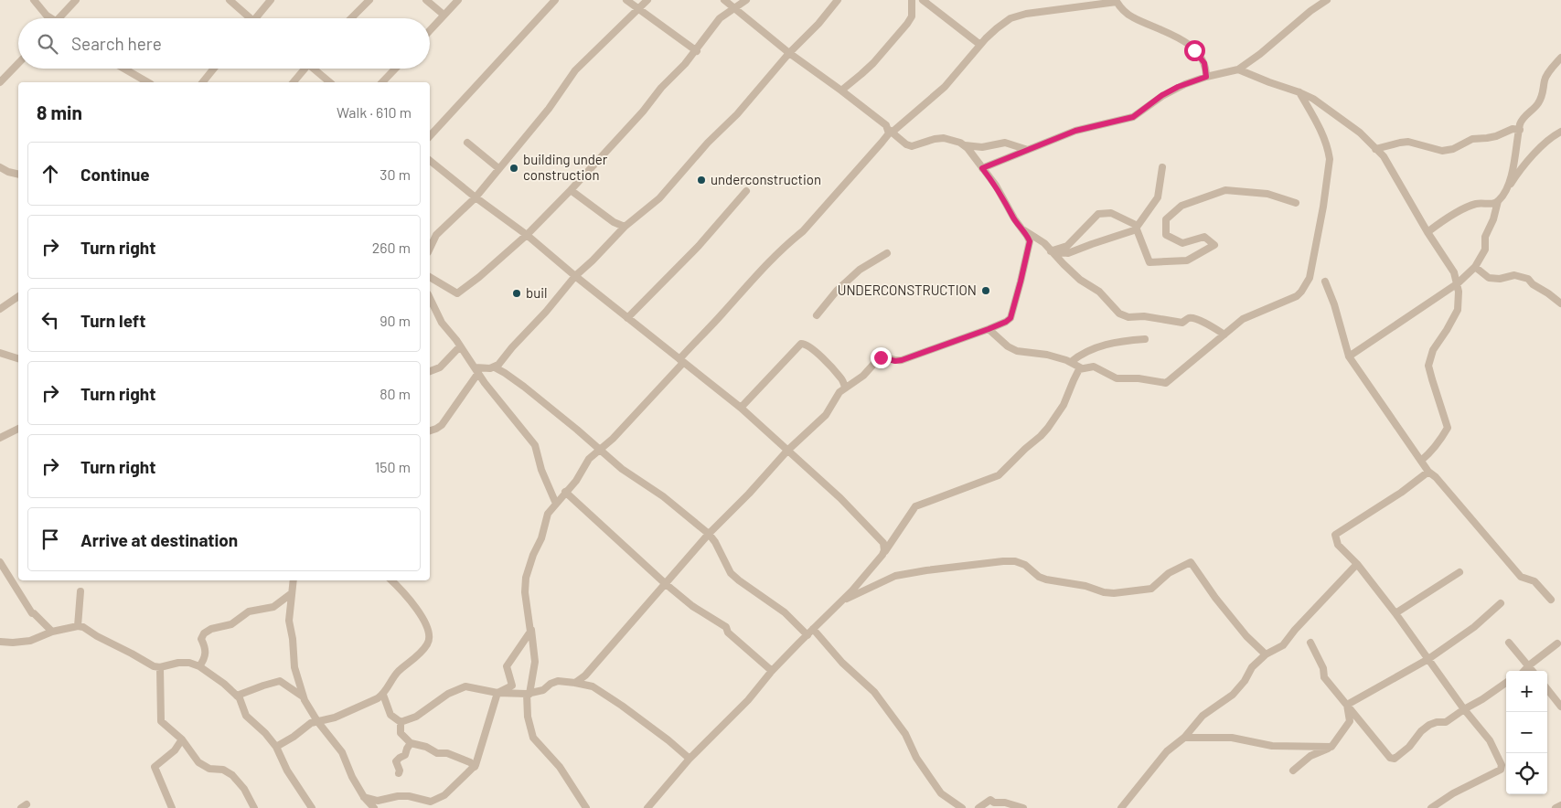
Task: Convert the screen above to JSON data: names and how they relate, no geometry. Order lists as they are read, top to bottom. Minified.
{"places":["building under construction","underconstruction","UNDERCONSTRUCTION","buil"],"page":{"search":"Search here","heading":["8 min","Walk · 610 m"],"list":[["Continue","30 m"],["Turn right","260 m"],["Turn left","90 m"],["Turn right","80 m"],["Turn right","150 m"],"Arrive at destination"],"map_buttons":["+","−"]}}
